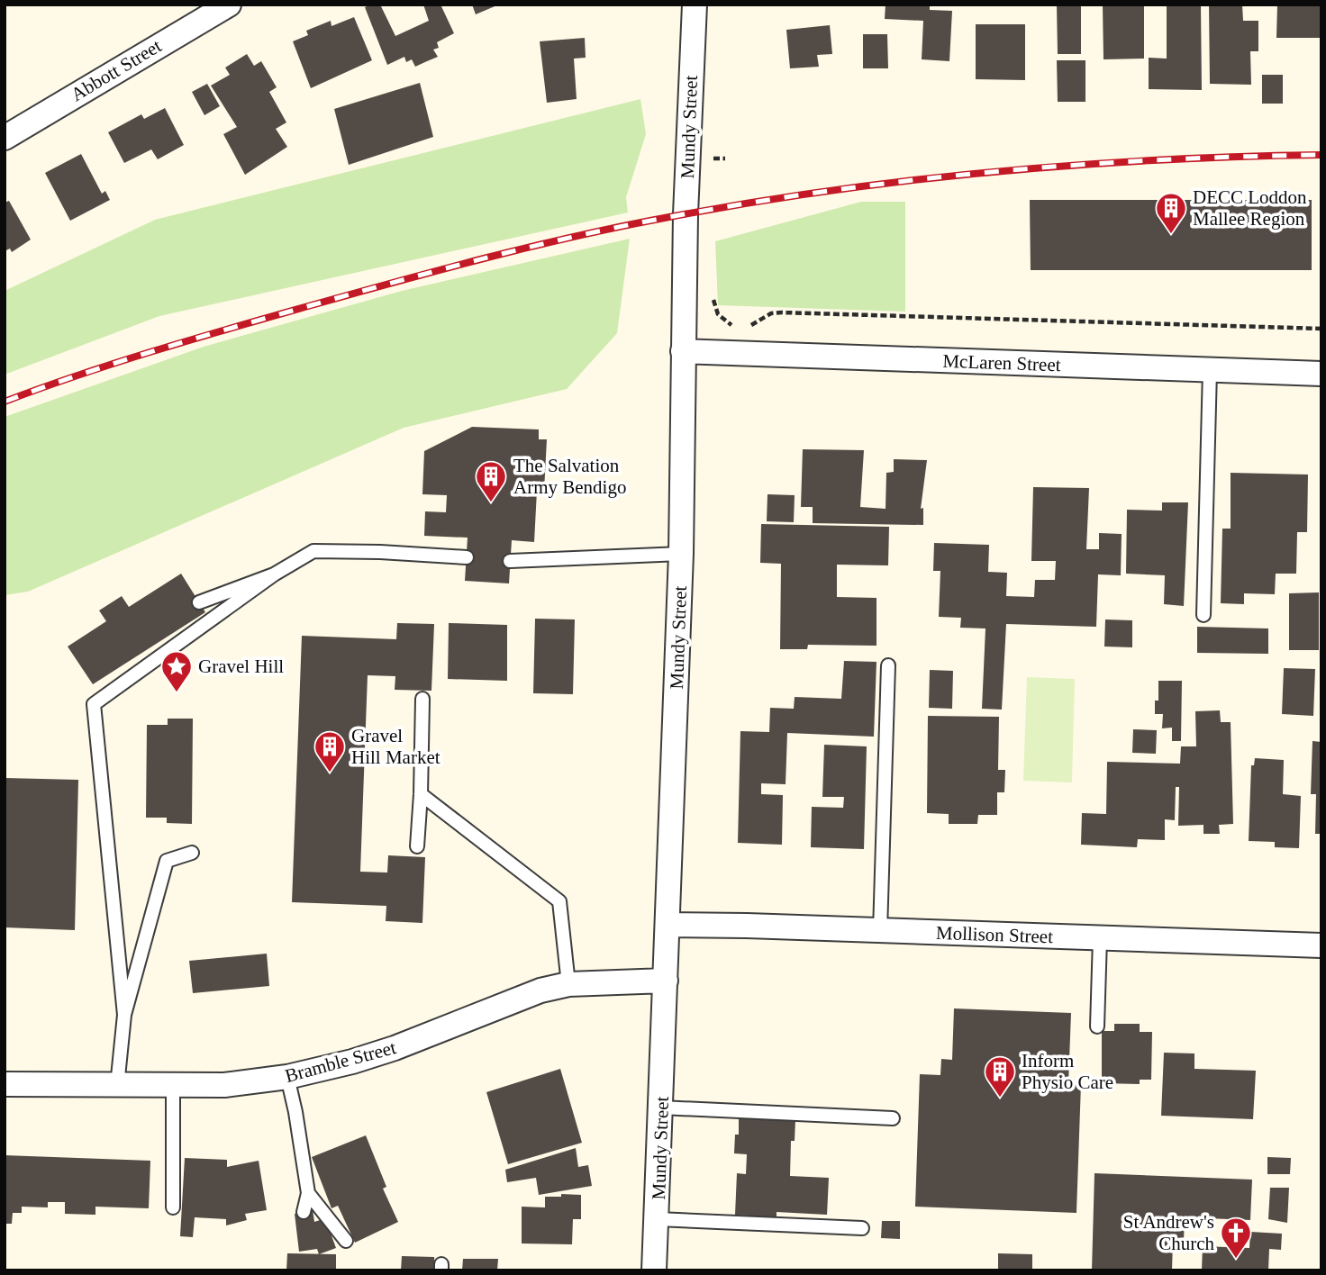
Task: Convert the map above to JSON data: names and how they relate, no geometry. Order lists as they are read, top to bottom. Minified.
{"streets":{"street":["Abbott Street","Mundy Street","McLaren Street","Mollison Street","Bramble Street"]},"crossings":[["Mundy Street","McLaren Street"],["Mundy Street","Mollison Street"],["Mundy Street","Bramble Street"]],"places":{"building":["DECC Loddon Mallee Region","The Salvation Army Bendigo","Gravel Hill Market","Inform Physio Care"],"place":["Gravel Hill"],"church":["St Andrew's Church"]}}
